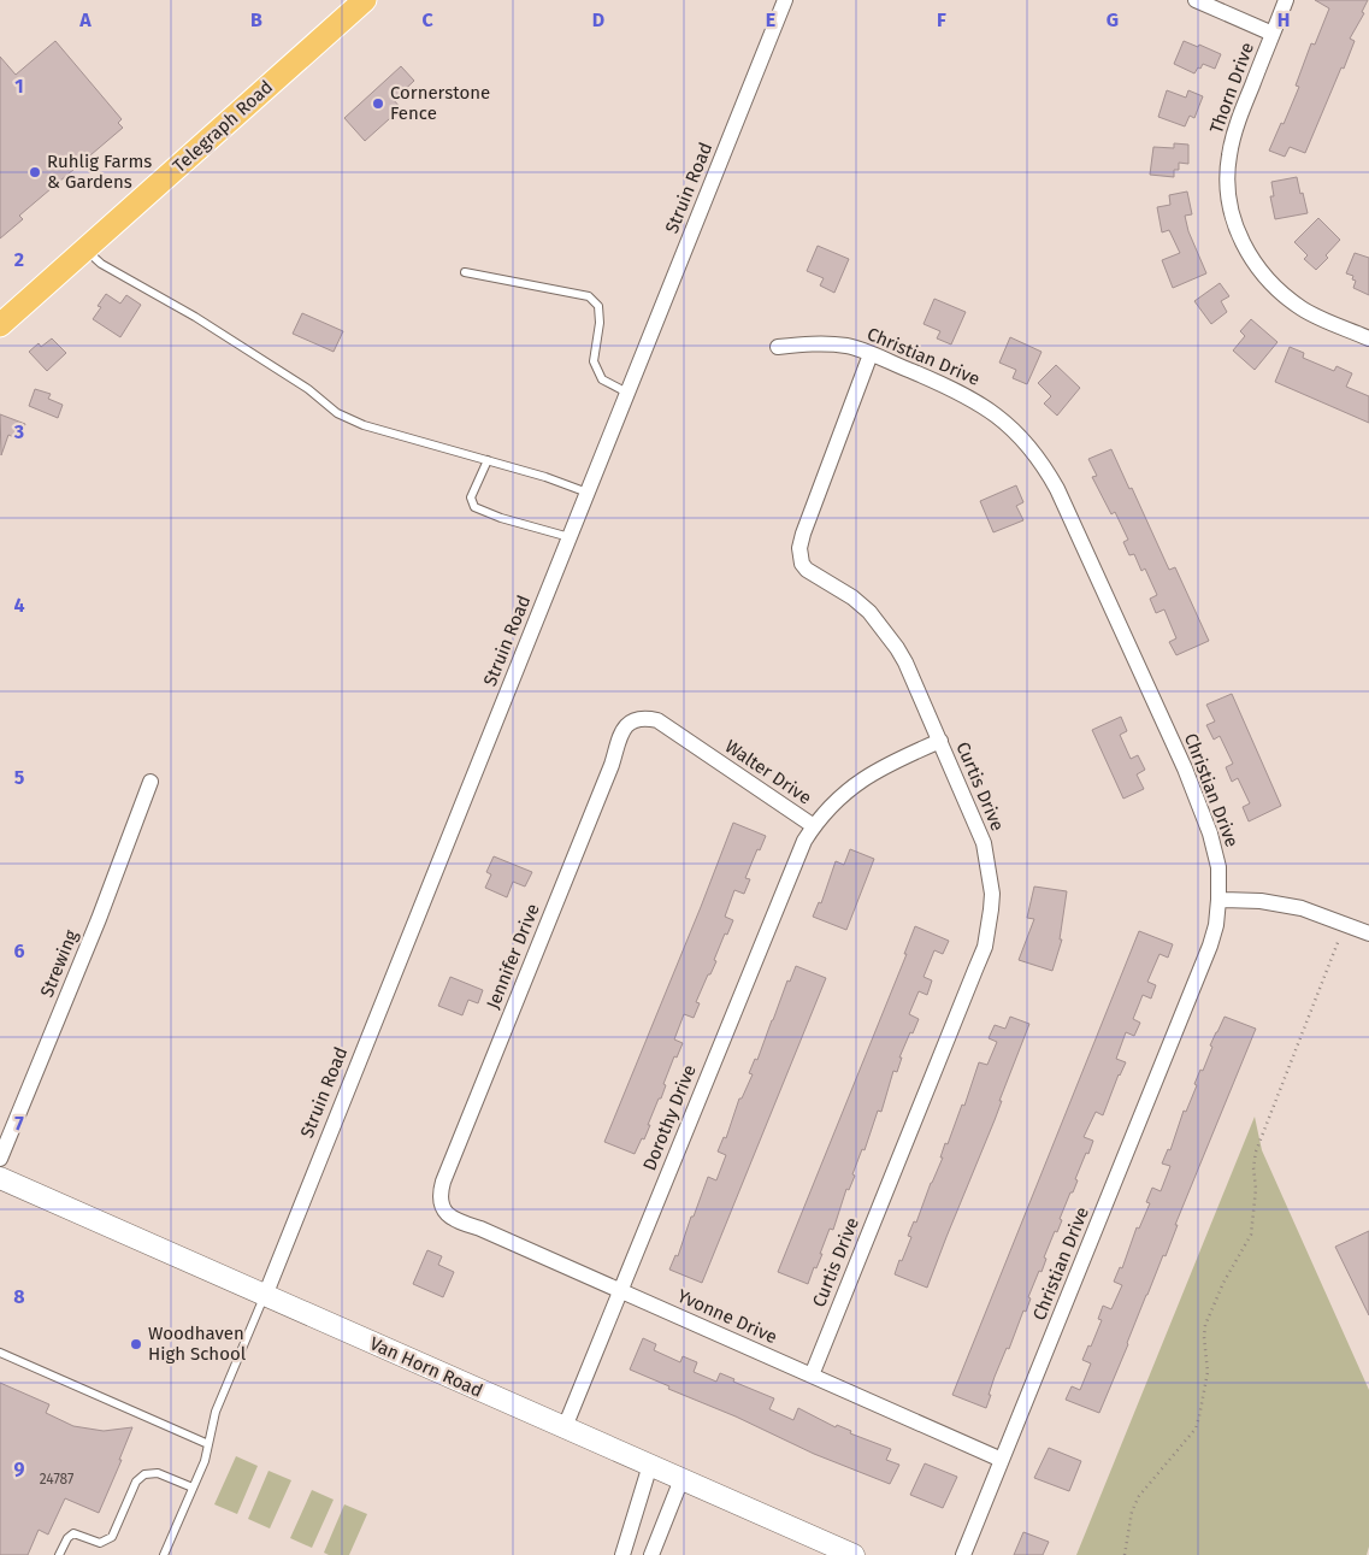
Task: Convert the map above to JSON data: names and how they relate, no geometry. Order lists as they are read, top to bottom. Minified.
{"streets":{"main road":["Telegraph Road","Van Horn Road"],"street":["Thorn Drive","Struin Road","Christian Drive","Walter Drive","Curtis Drive","Jennifer Drive","Strewing","Dorothy Drive","Yvonne Drive"]},"crossings":[["Struin Road","Van Horn Road"],["Christian Drive","Curtis Drive"],["Christian Drive","Yvonne Drive"],["Walter Drive","Curtis Drive"],["Walter Drive","Jennifer Drive"],["Walter Drive","Dorothy Drive"],["Curtis Drive","Yvonne Drive"],["Jennifer Drive","Yvonne Drive"],["Dorothy Drive","Yvonne Drive"],["Dorothy Drive","Van Horn Road"]],"places":["Cornerstone Fence","Ruhlig Farms & Gardens","Woodhaven High School"],"house_numbers":["24787"],"grid":{"columns":["A","B","C","D","E","F","G","H"],"rows":["1","2","3","4","5","6","7","8","9"]}}
